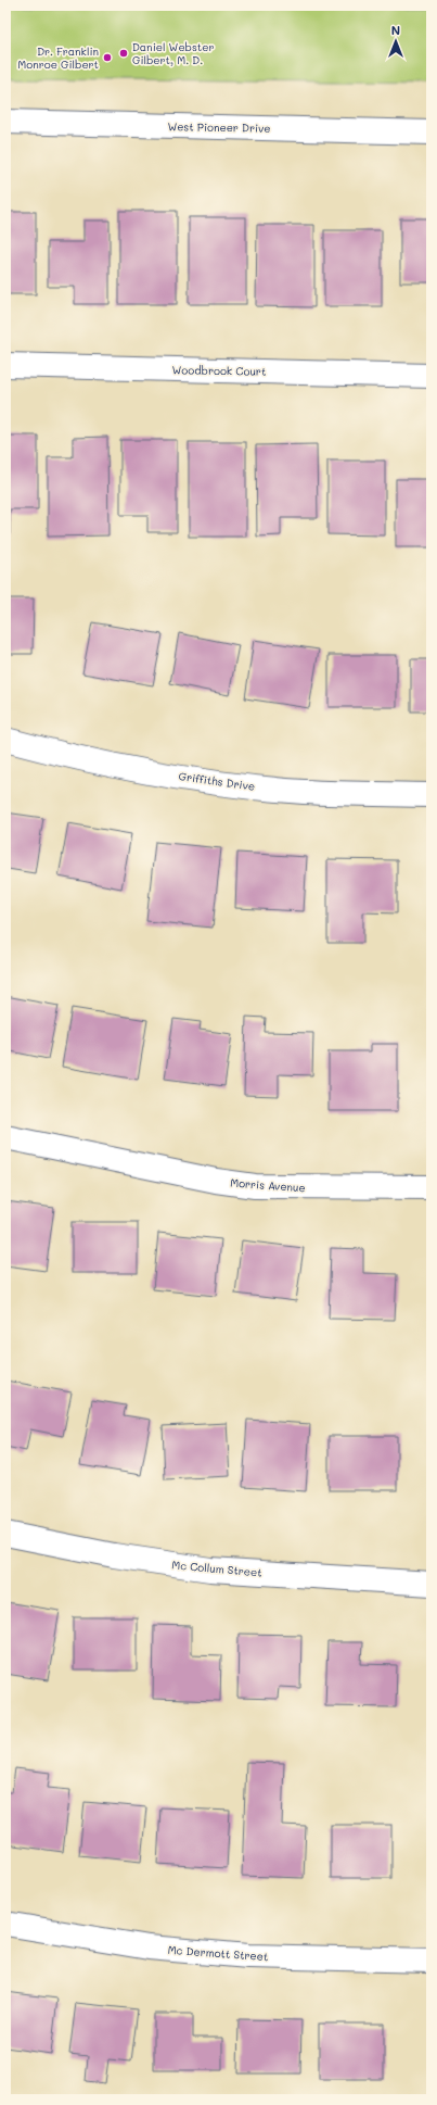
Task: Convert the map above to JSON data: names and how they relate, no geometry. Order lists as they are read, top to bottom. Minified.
{"streets":{"street":["West Pioneer Drive","Woodbrook Court","Griffiths Drive","Morris Avenue","Mc Collum Street","Mc Dermott Street"]},"places":["Daniel Webster Gilbert, M. D.","Dr. Franklin Monroe Gilbert"],"north":"top"}
